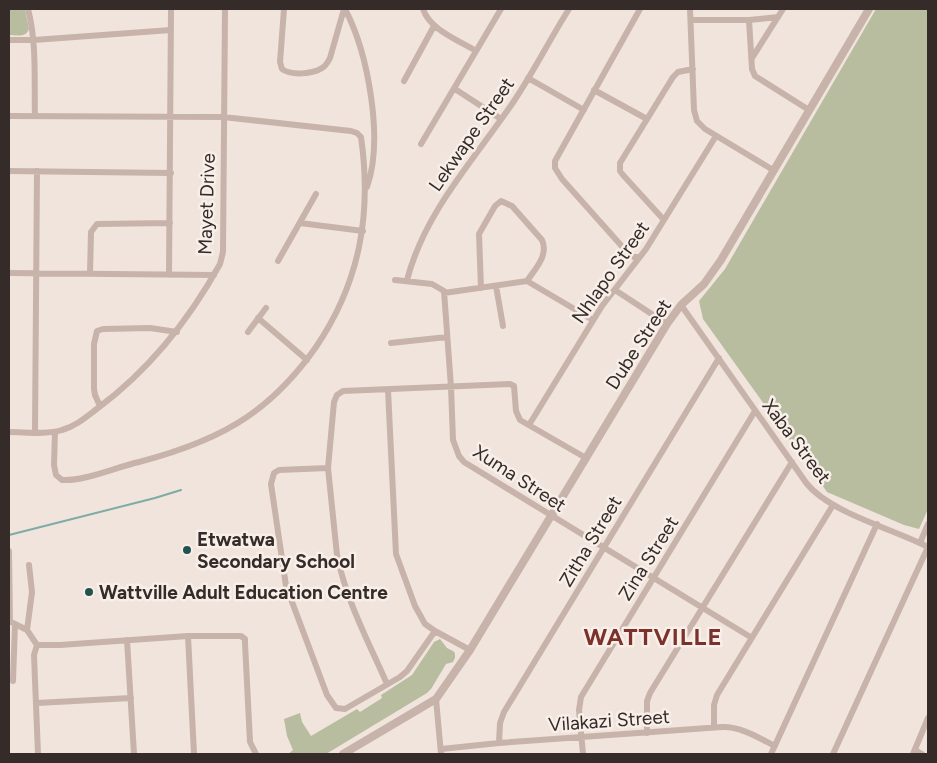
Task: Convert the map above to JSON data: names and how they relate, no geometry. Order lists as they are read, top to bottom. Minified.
{"streets":{"street":["Lekwape Street","Mayet Drive","Nhlapo Street","Dube Street","Xaba Street","Xuma Street","Zitha Street","Zina Street","Vilakazi Street"]},"crossings":[["Dube Street","Xaba Street"],["Dube Street","Xuma Street"],["Xaba Street","Zitha Street"],["Xaba Street","Zina Street"],["Xuma Street","Zitha Street"],["Xuma Street","Zina Street"],["Zitha Street","Vilakazi Street"],["Zina Street","Vilakazi Street"]],"districts":["WATTVILLE"],"places":["Etwatwa Secondary School","Wattville Adult Education Centre"]}
